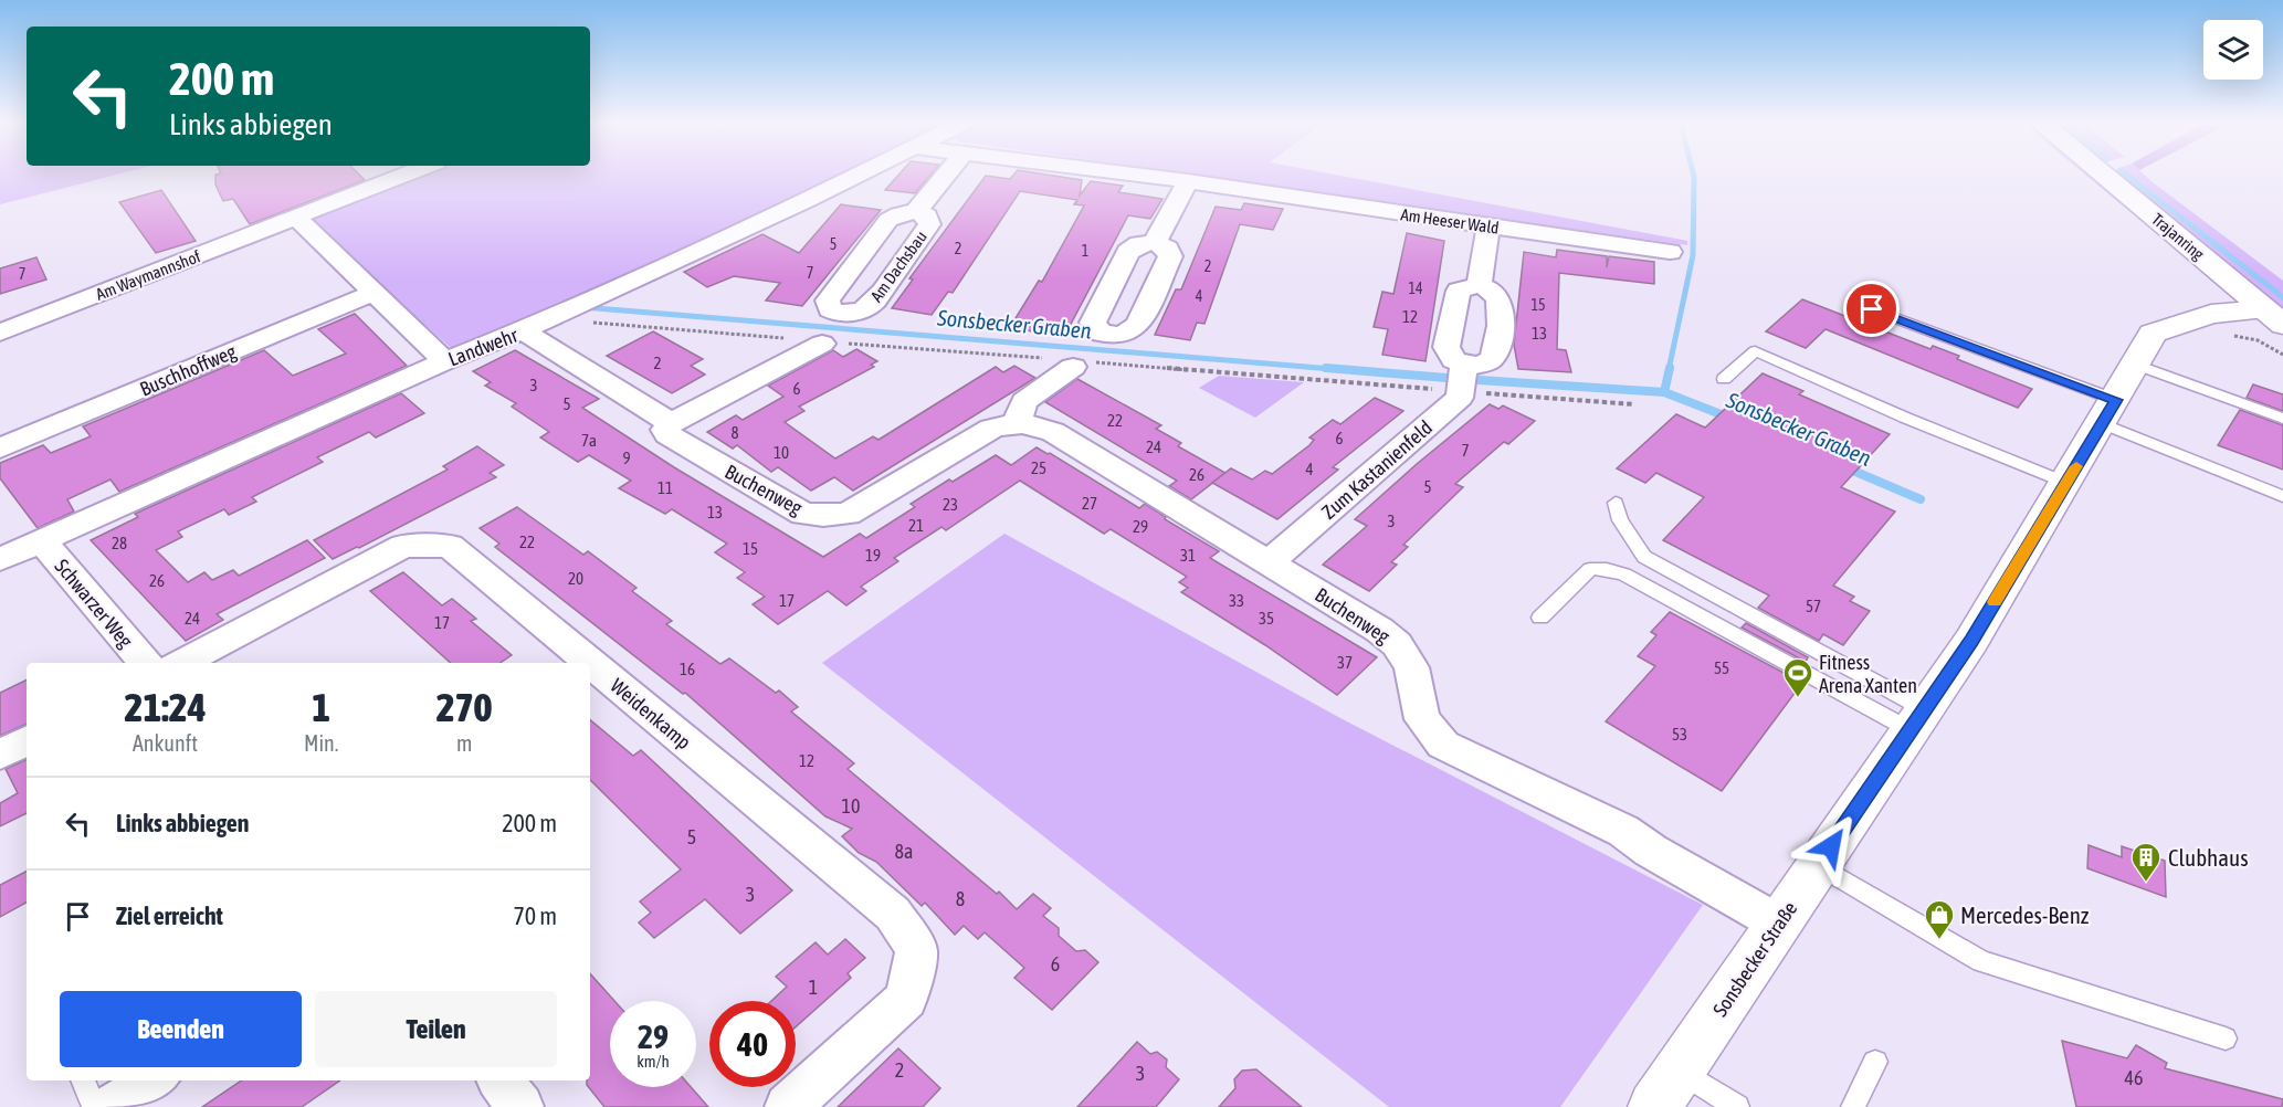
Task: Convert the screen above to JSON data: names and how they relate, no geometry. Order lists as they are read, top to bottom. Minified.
{"streets":{"street":["Am Heeser Wald","Trajanring","Am Dachsbau","Am Waymannshof","Landwehr","Buschhoffweg","Zum Kastanienfeld","Buchenweg","Schwarzer Weg","Weidenkamp","Sonsbecker Straße"]},"crossings":[["Trajanring","Sonsbecker Straße"],["Landwehr","Buchenweg"],["Landwehr","Schwarzer Weg"],["Zum Kastanienfeld","Buchenweg"],["Buchenweg","Sonsbecker Straße"]],"water":["Sonsbecker Graben"],"places":{"sports":["Fitness Arena Xanten"],"building":["Clubhaus"],"shop":["Mercedes-Benz"]},"house_numbers":["5","2","1","2","7","7","14","4","15","12","13","2","3","6","5","22","8","6","7a","24","7","10","9","25","4","26","5","11","27","23","13","3","21","29","22","28","15","19","31","20","26","17","33","57","24","35","17","37","55","16","53","12","10","5","8a","3","8","6","1","2","3","46"],"page":{"turn":["200 m","Links abbiegen"],"eta":["21:24","Ankunft","1","Min.","270","m"],"list":[{"name":"Links abbiegen","value":"200 m"},{"name":"Ziel erreicht","value":"70 m"}],"buttons":["Beenden","Teilen"],"speed":"29 km/h","limit":"40"}}
